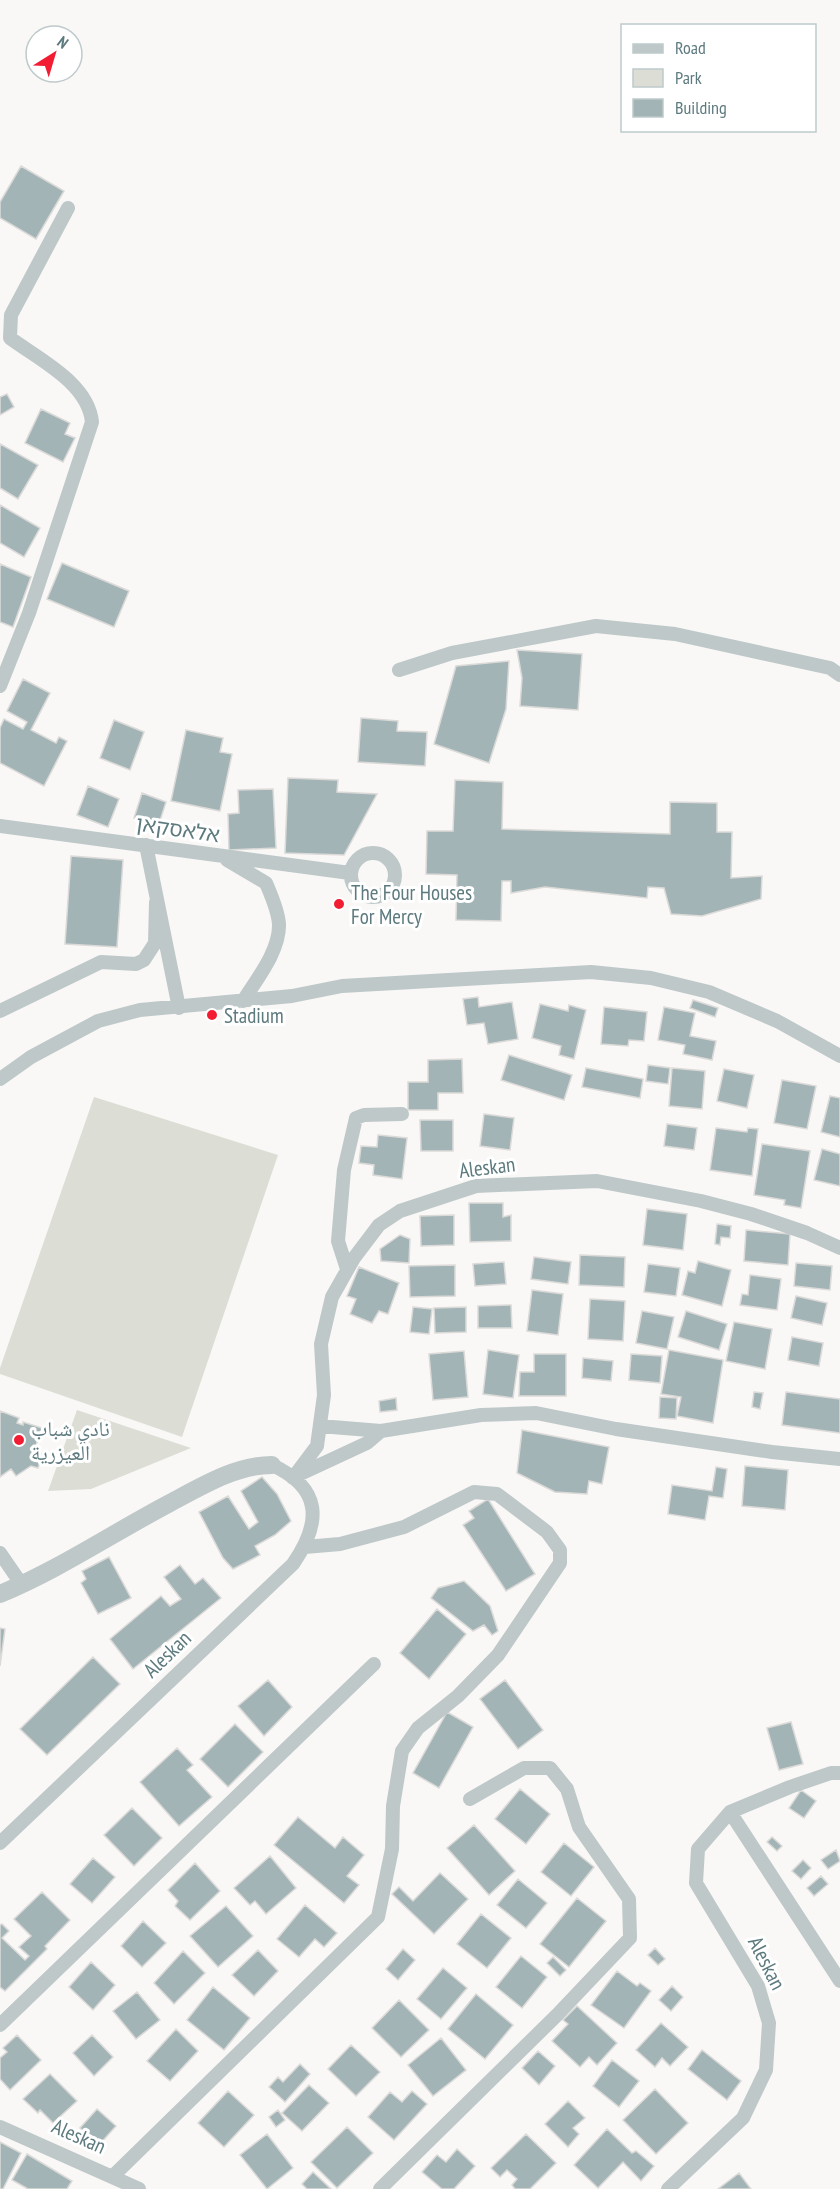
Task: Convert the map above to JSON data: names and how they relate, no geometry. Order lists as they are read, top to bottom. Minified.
{"streets":{"street":["אלאסקאן","Aleskan"]},"places":["The Four Houses For Mercy","Stadium","نادي شباب العيزرية"],"legend":["Road","Park","Building"],"north":"top right"}
